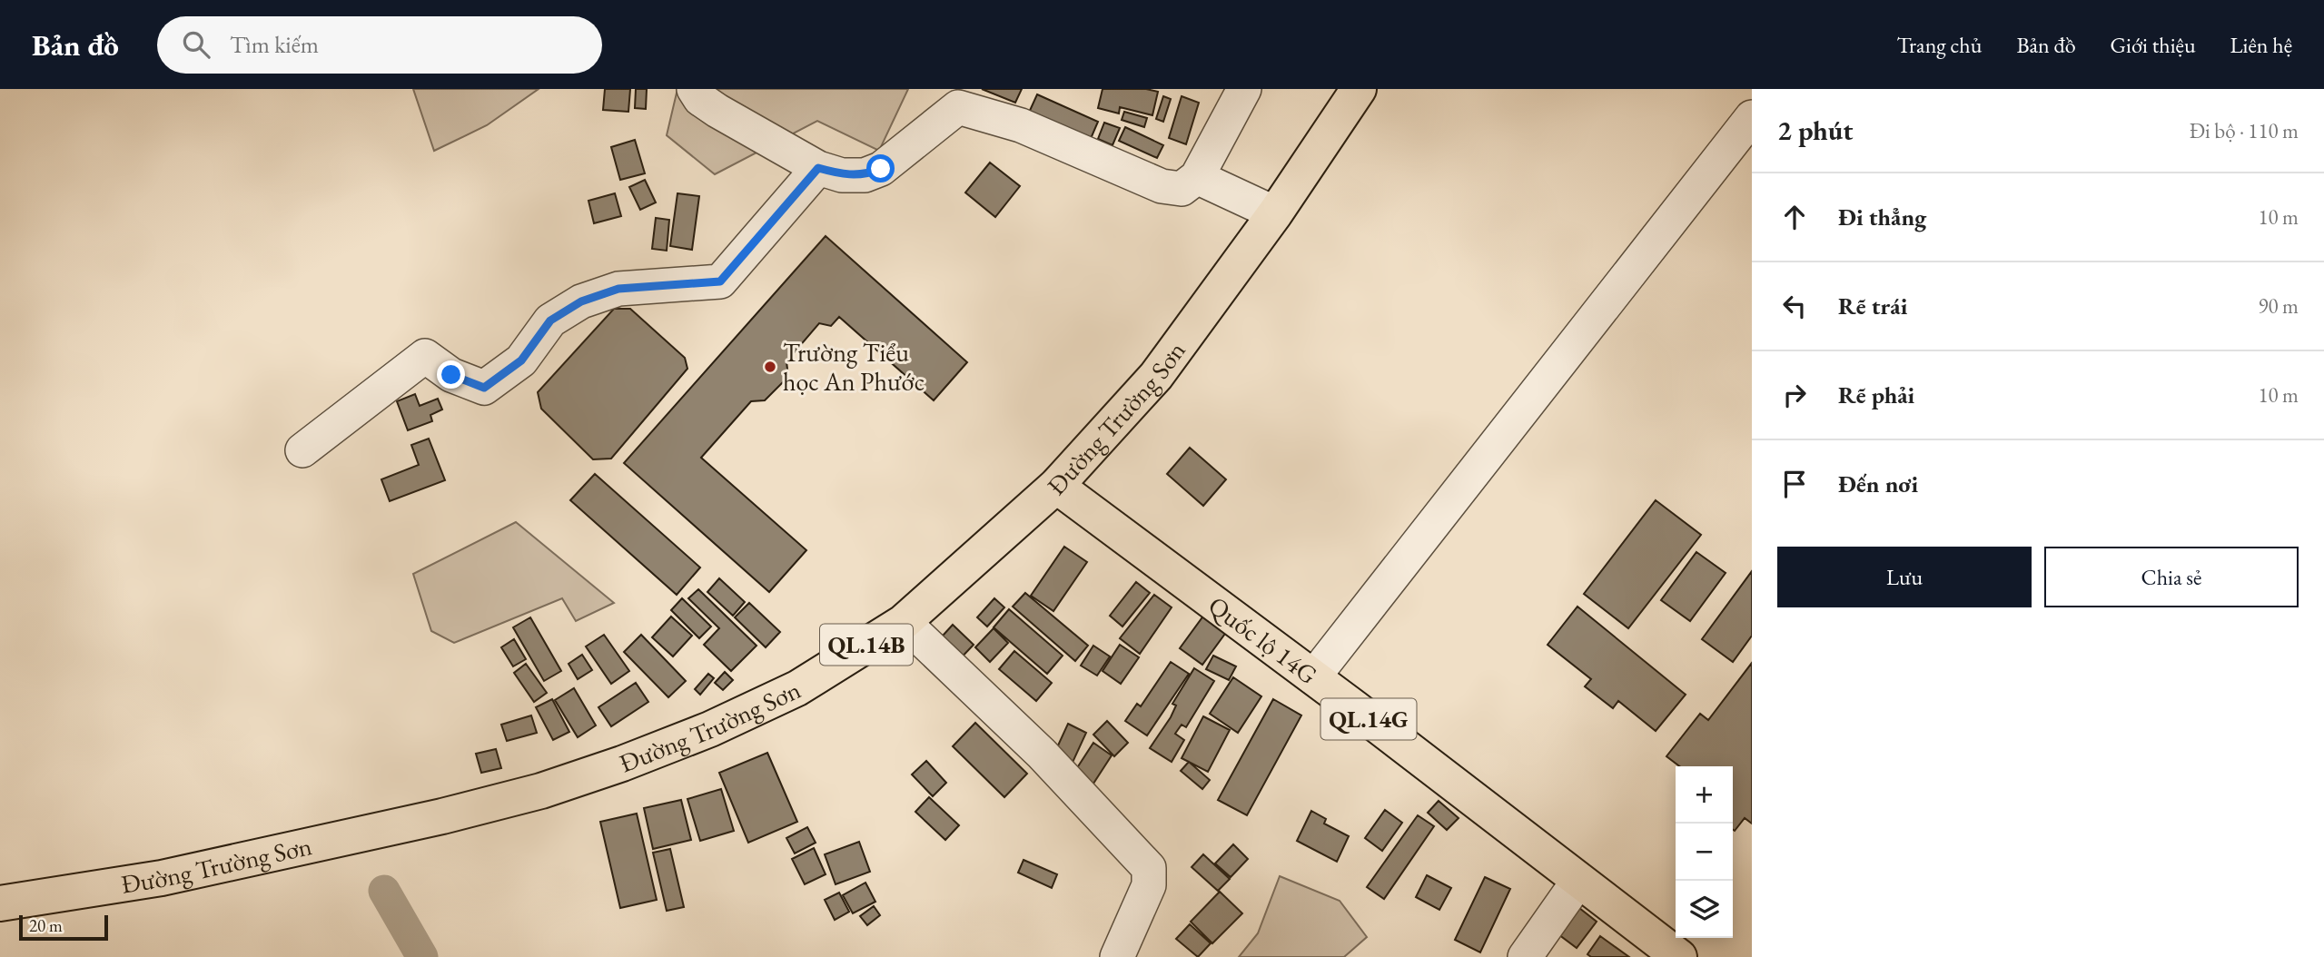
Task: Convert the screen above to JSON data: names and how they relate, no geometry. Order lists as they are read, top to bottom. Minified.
{"streets":{"main road":["Đường Trường Sơn","Quốc lộ 14G","QL.14B","QL.14G"]},"crossings":[["Đường Trường Sơn","Quốc lộ 14G"]],"places":["Trường Tiểu học An Phước"],"scale_bar":"20 m","page":{"header":"Bản đồ","search":"Tìm kiếm","nav":["Trang chủ","Bản đồ","Giới thiệu","Liên hệ"],"heading":["2 phút","Đi bộ · 110 m"],"list":[["Đi thẳng","10 m"],["Rẽ trái","90 m"],["Rẽ phải","10 m"],"Đến nơi"],"buttons":["Lưu","Chia sẻ"],"map_buttons":["+","−"],"scale":"20 m"}}
